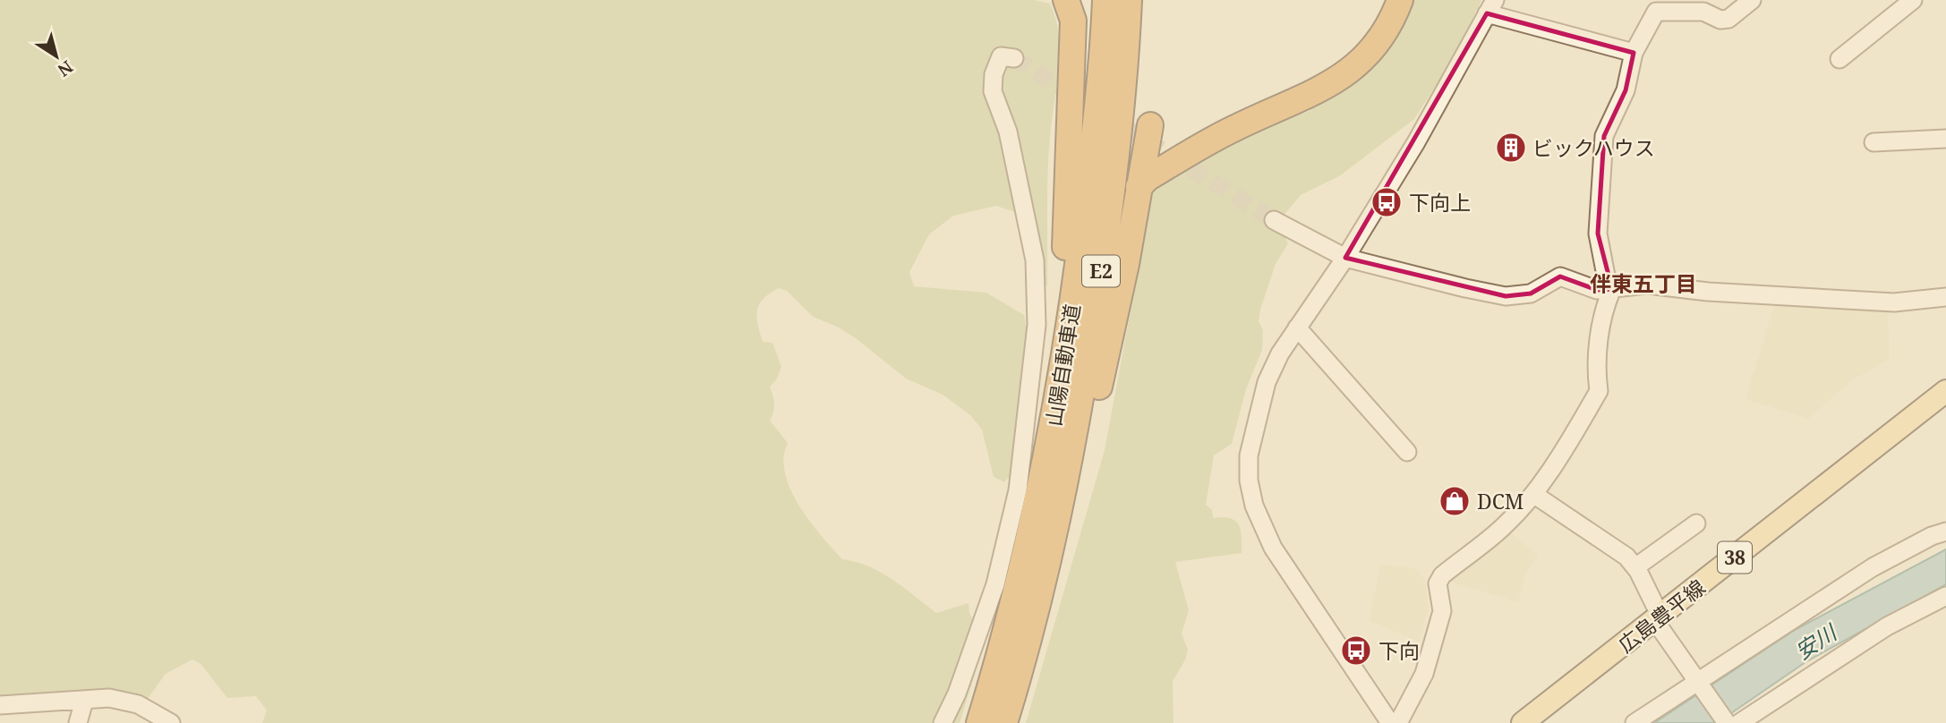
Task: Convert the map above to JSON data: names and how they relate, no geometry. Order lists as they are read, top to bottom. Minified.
{"streets":{"highway":["E2","山陽自動車道"],"main road":["38","広島豊平線"]},"districts":["伴東五丁目"],"water":["安川"],"places":{"building":["ビックハウス"],"bus stop":["下向上","下向"],"shop":["DCM"]},"north":"bottom right"}
